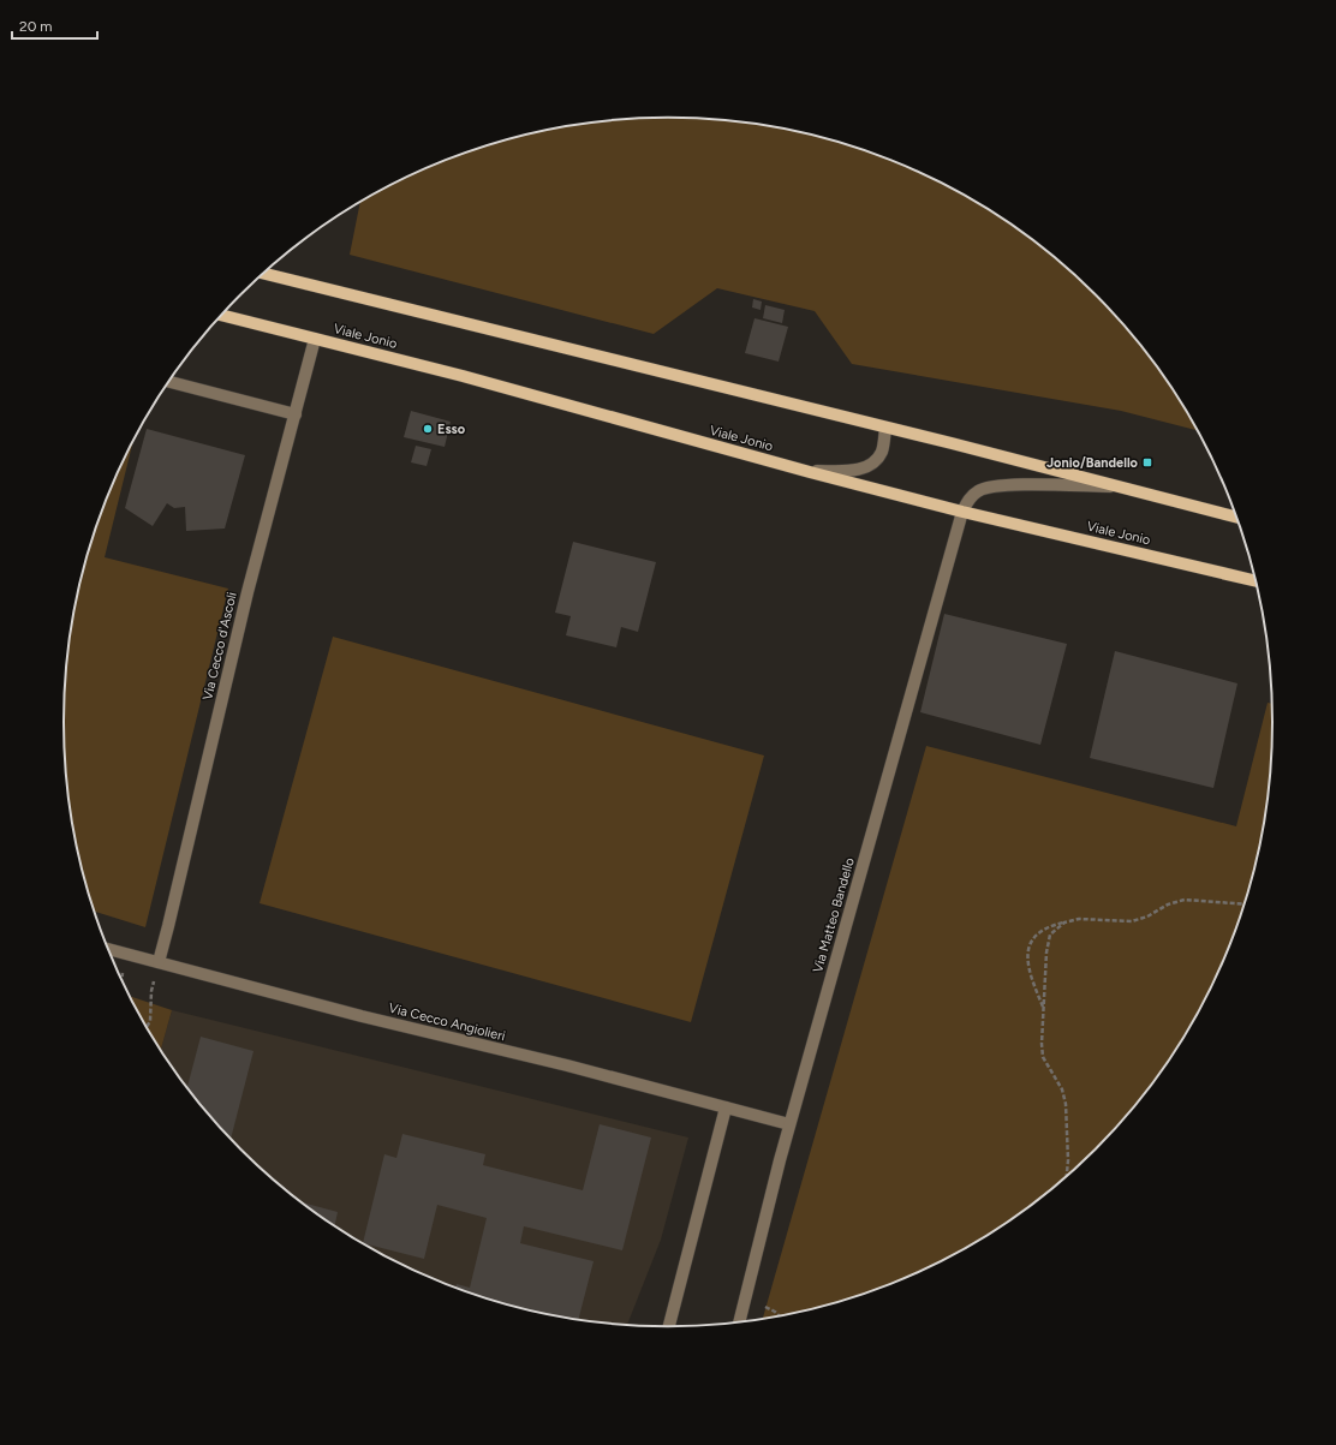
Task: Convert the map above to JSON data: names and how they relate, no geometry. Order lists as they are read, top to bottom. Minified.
{"streets":{"main road":["Viale Jonio"],"street":["Via Cecco d'Ascoli","Via Matteo Bandello","Via Cecco Angiolieri"]},"crossings":[["Viale Jonio","Via Cecco d'Ascoli"],["Viale Jonio","Via Matteo Bandello"],["Via Cecco d'Ascoli","Via Cecco Angiolieri"],["Via Matteo Bandello","Via Cecco Angiolieri"]],"places":{"other":["Esso"],"transit":["Jonio/Bandello"]},"scale_bar":"20 m"}
